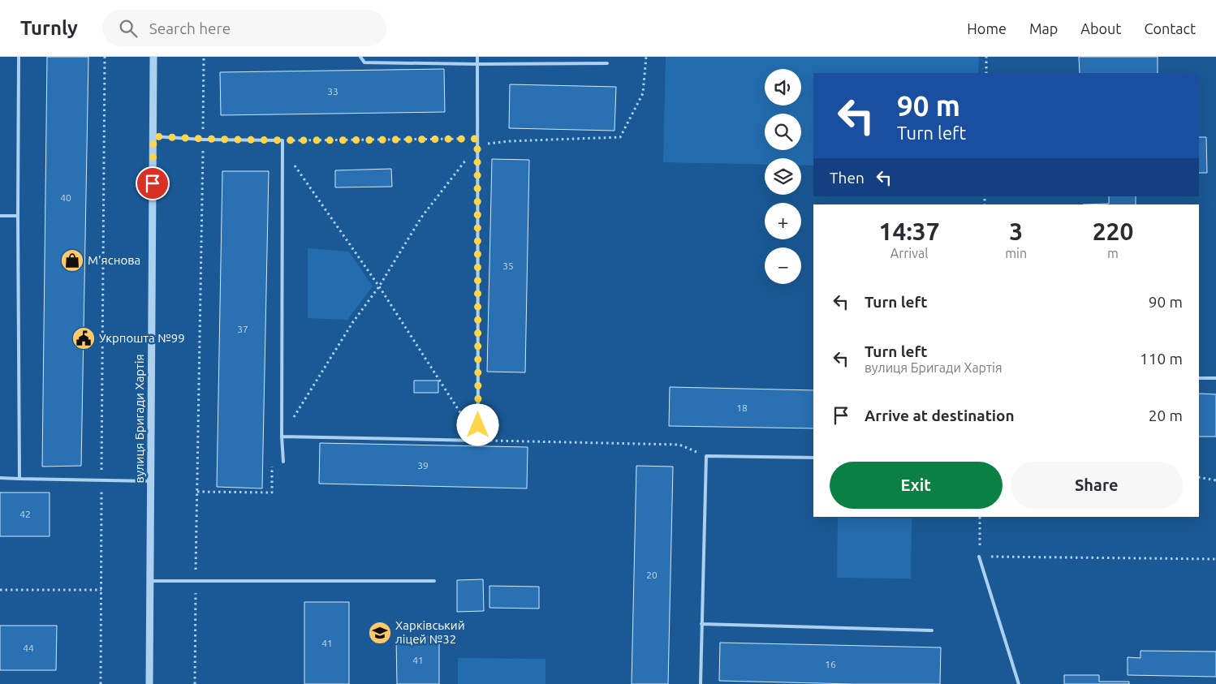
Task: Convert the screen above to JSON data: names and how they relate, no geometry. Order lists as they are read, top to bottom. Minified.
{"streets":{"street":["вулиця Бригади Хартія"]},"places":{"shop":["М'яснова"],"public building":["Укрпошта №99"],"school or university":["Харківський ліцей №32"]},"house_numbers":["33","40","35","37","18","39","42","20","41","44","41","16"],"page":{"header":"Turnly","search":"Search here","nav":["Home","Map","About","Contact"],"map_buttons":["+","−"],"turn":["90 m","Turn left"],"then":"Then","eta":["14:37","Arrival","3","min","220","m"],"list":[{"name":"Turn left","value":"90 m"},{"name":"Turn left","note":"вулиця Бригади Хартія","value":"110 m"},{"name":"Arrive at destination","value":"20 m"}],"buttons":["Exit","Share"]}}
